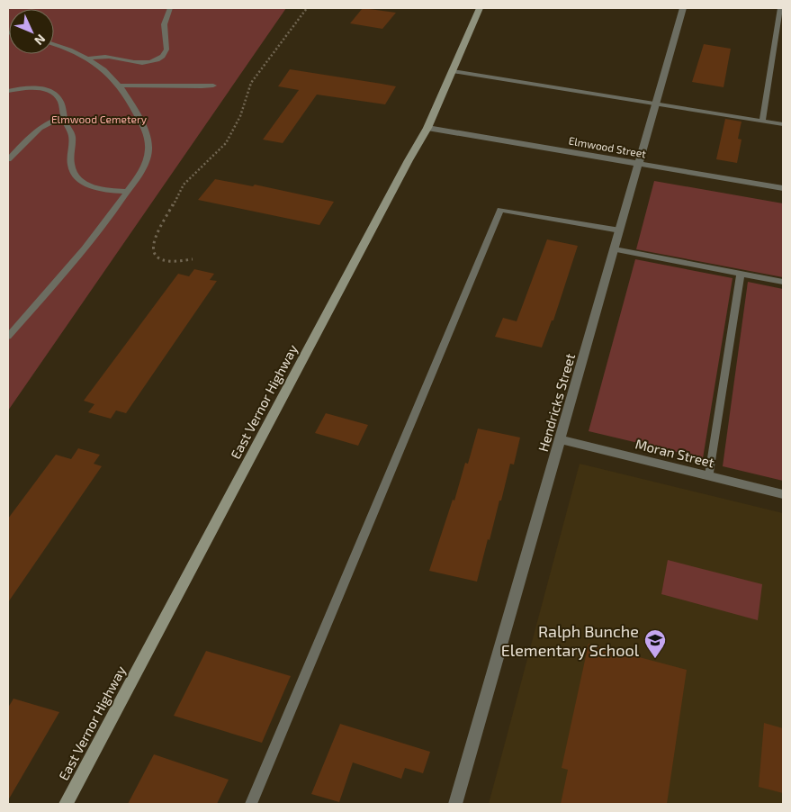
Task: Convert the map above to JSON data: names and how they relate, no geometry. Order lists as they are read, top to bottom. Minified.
{"streets":{"street":["Elmwood Street","East Vernor Highway","Hendricks Street","Moran Street"]},"crossings":[["Elmwood Street","East Vernor Highway"],["Elmwood Street","Hendricks Street"],["Hendricks Street","Moran Street"]],"parks":["Elmwood Cemetery"],"places":{"school or university":["Ralph Bunche Elementary School"]},"north":"bottom right"}
